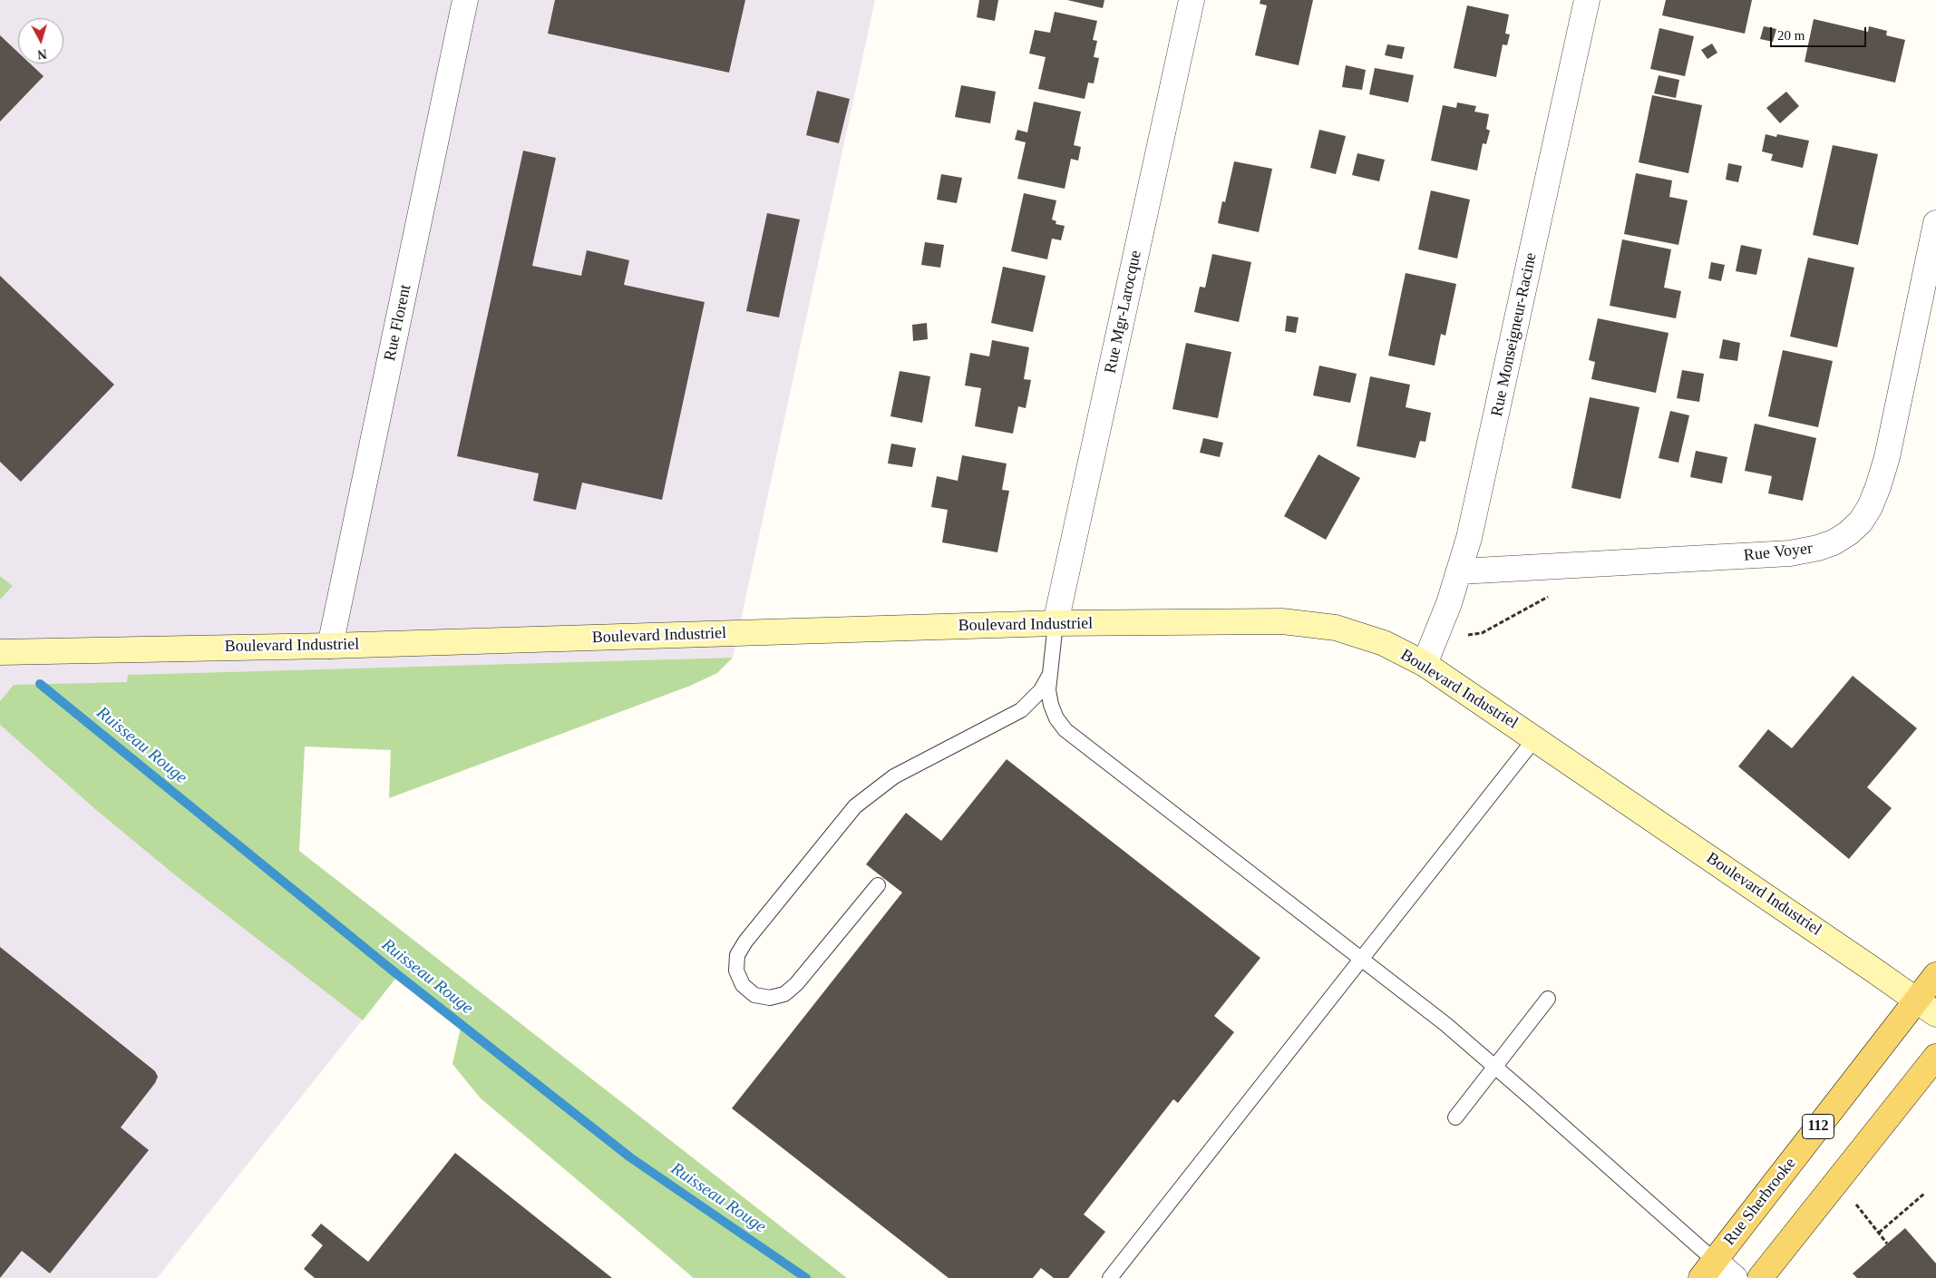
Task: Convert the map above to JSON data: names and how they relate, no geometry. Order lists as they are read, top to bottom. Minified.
{"streets":{"main road":["112","Rue Sherbrooke"],"street":["Rue Mgr-Larocque","Rue Florent","Rue Monseigneur-Racine","Rue Voyer","Boulevard Industriel"]},"crossings":[["Rue Mgr-Larocque","Boulevard Industriel"],["Rue Florent","Boulevard Industriel"],["Rue Monseigneur-Racine","Rue Voyer"],["Rue Monseigneur-Racine","Boulevard Industriel"],["Boulevard Industriel","Rue Sherbrooke"]],"water":["Ruisseau Rouge"],"scale_bar":"20 m","north":"bottom"}
